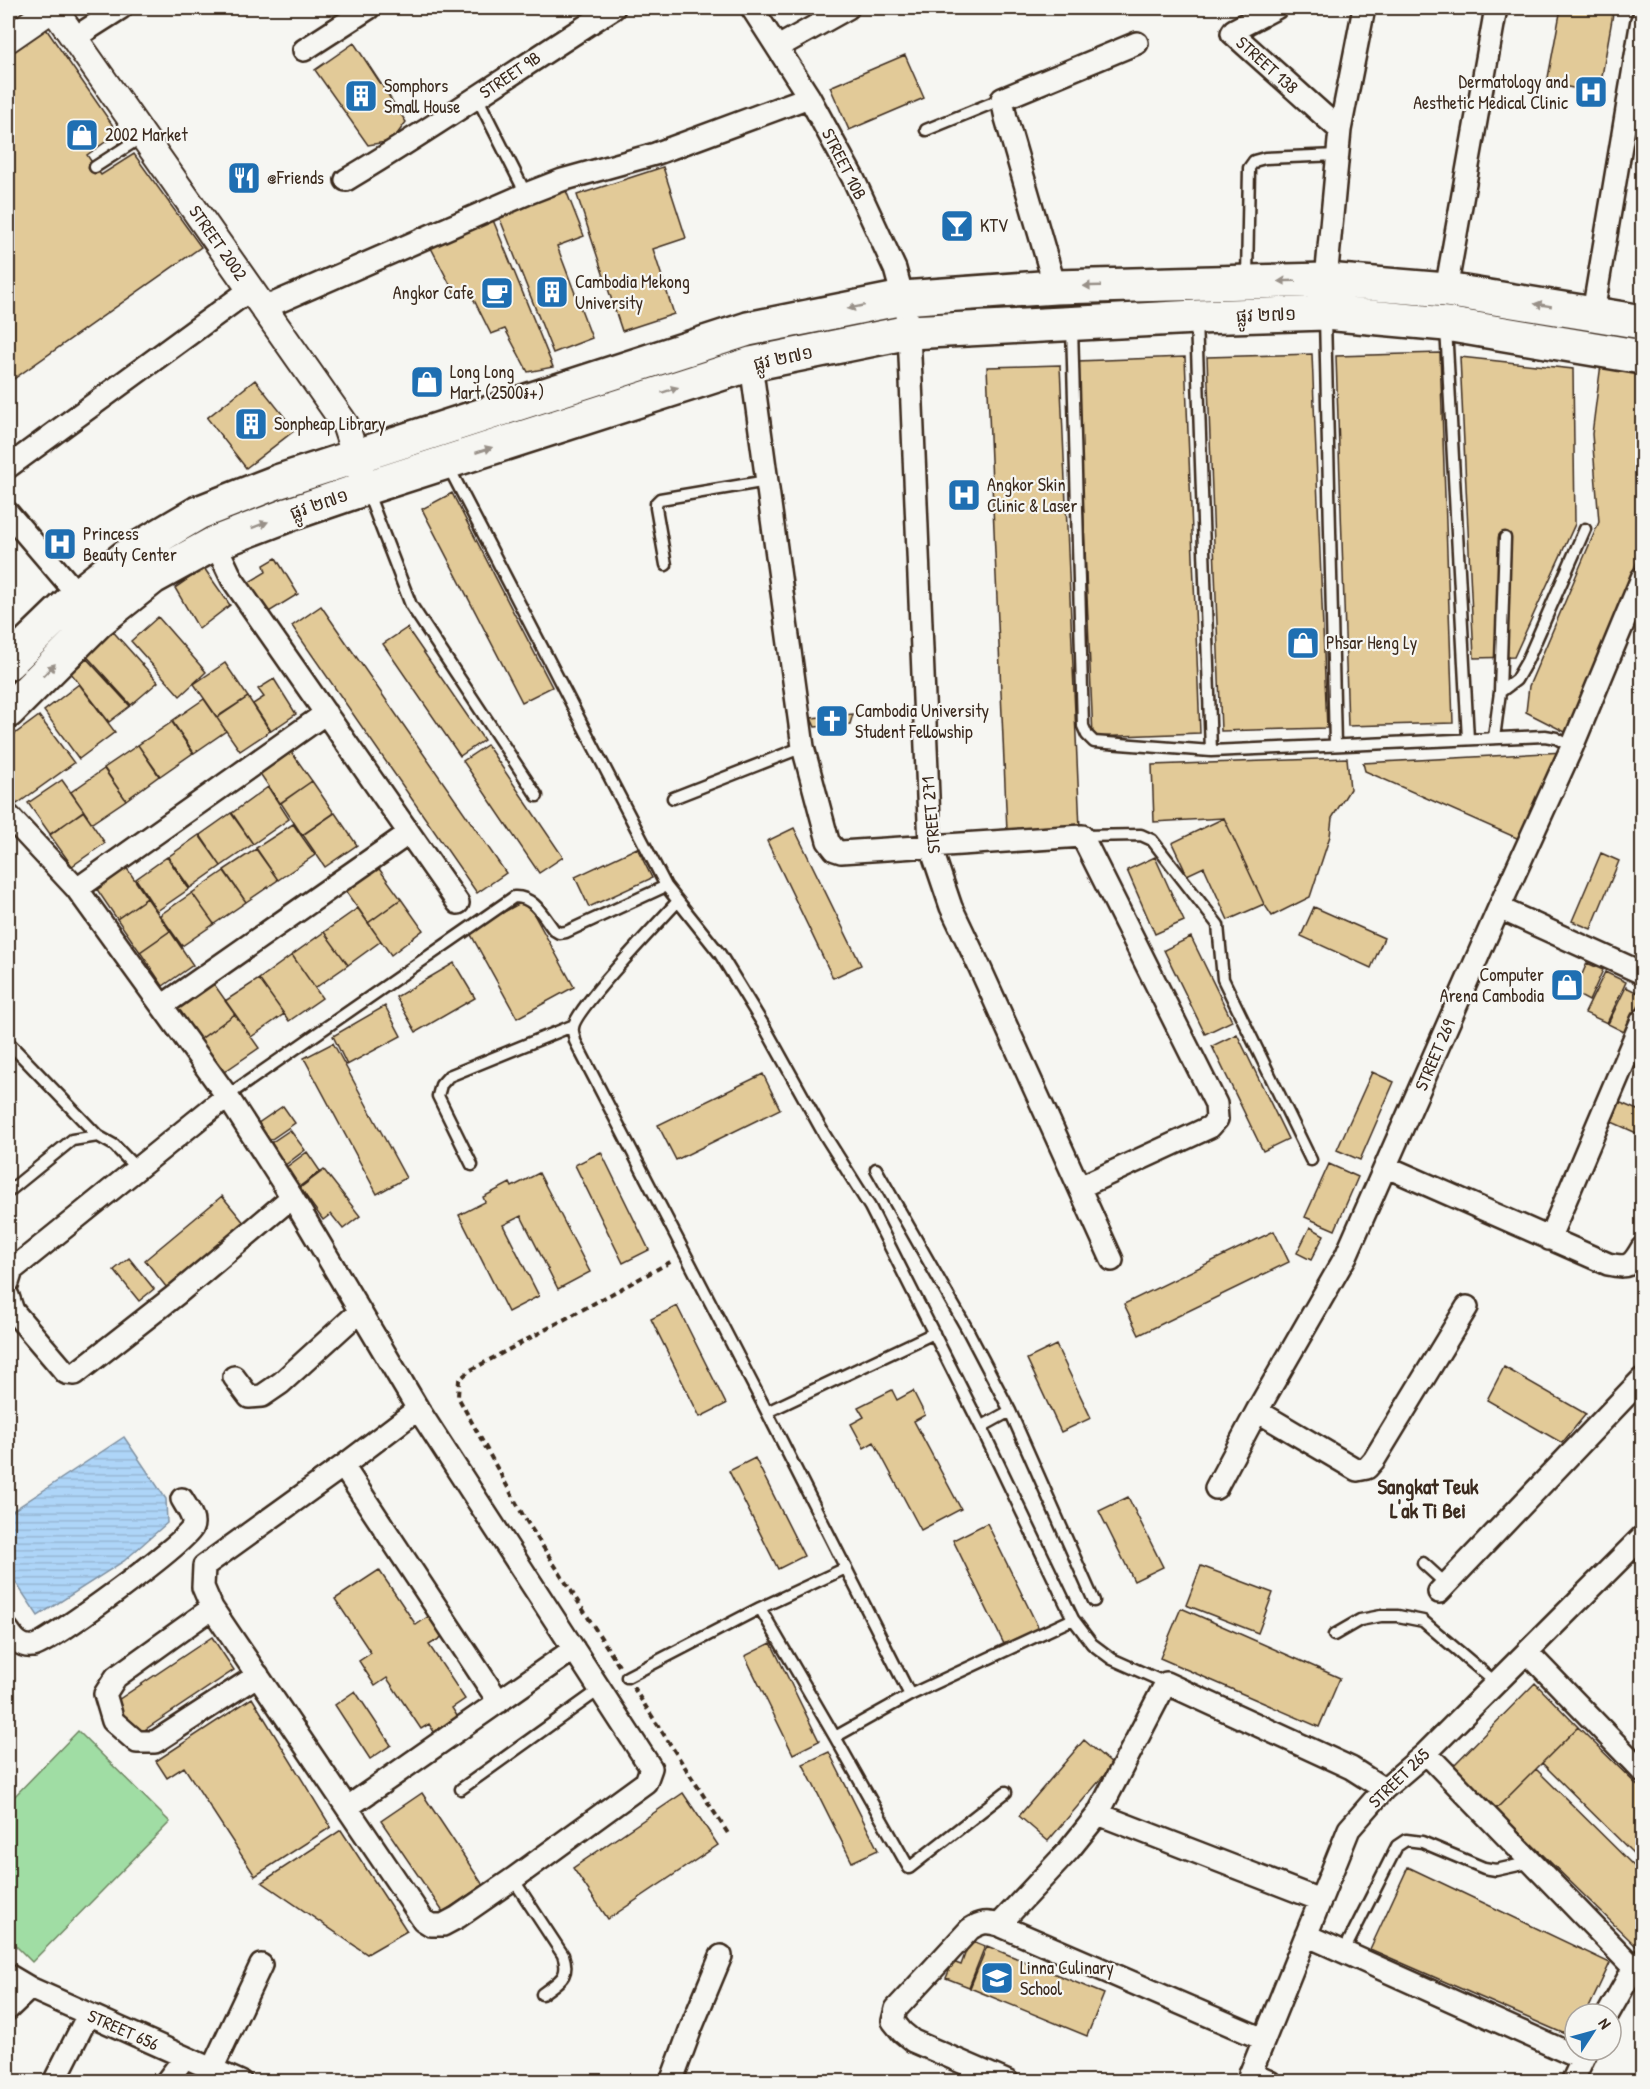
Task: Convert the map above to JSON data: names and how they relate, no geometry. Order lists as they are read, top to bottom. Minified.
{"streets":{"main road":["ផ្លូវ ២៧១"],"street":["STREET 138","STREET 9B","STREET 10B","STREET 2002","STREET 271","STREET 269","STREET 265","STREET 656"]},"crossings":[["STREET 10B","ផ្លូវ ២៧១"],["STREET 10B","STREET 271"],["STREET 2002","ផ្លូវ ២៧១"],["ផ្លូវ ២៧១","STREET 271"]],"districts":["Sangkat Teuk L'ak Ti Bei"],"places":{"hospital":["Dermatology and Aesthetic Medical Clinic","Angkor Skin Clinic & Laser","Princess Beauty Center"],"building":["Somphors Small House","Cambodia Mekong University","Sonpheap Library"],"shop":["2002 Market","Long Long Mart (2500៛+)","Phsar Heng Ly","Computer Arena Cambodia"],"restaurant":["@Friends"],"bar":["KTV"],"cafe":["Angkor Cafe"],"church":["Cambodia University Student Fellowship"],"school or university":["Linna Culinary School"]},"north":"top right"}
